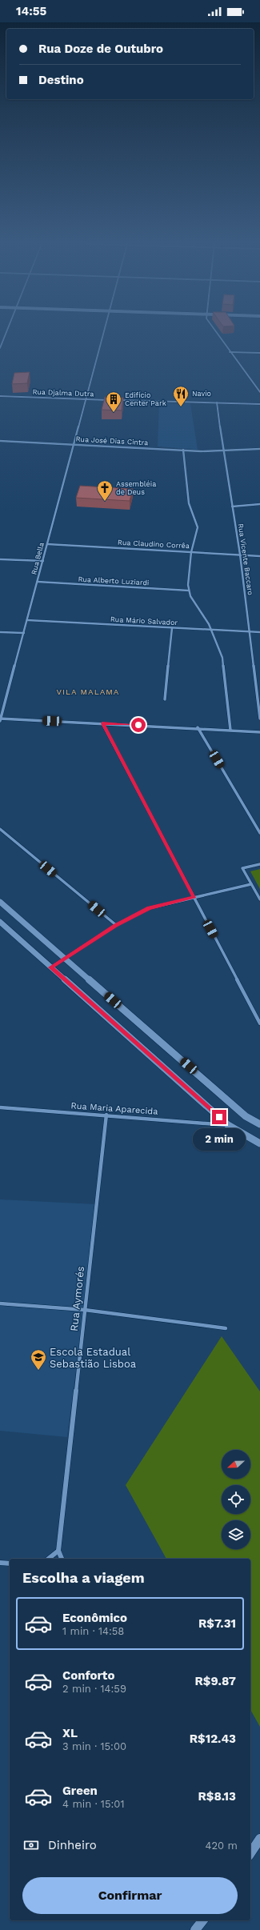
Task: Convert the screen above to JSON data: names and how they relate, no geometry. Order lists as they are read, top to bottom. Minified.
{"streets":{"street":["Rua Djalma Dutra","Rua José Dias Cintra","Rua Claudino Corrêa","Rua Bella","Rua Vicente Baccaro","Rua Alberto Luziardi","Rua Mário Salvador","Rua Maria Aparecida","Rua Aymorés"]},"crossings":[["Rua Djalma Dutra","Rua Bella"],["Rua José Dias Cintra","Rua Bella"],["Rua José Dias Cintra","Rua Vicente Baccaro"],["Rua Claudino Corrêa","Rua Bella"],["Rua Claudino Corrêa","Rua Vicente Baccaro"],["Rua Bella","Rua Alberto Luziardi"],["Rua Bella","Rua Mário Salvador"],["Rua Vicente Baccaro","Rua Mário Salvador"],["Rua Maria Aparecida","Rua Aymorés"]],"districts":["VILA MALAMA"],"places":{"restaurant":["Navio"],"building":["Edifício Center Park"],"church":["Assembléia de Deus"],"school or university":["Escola Estadual Sebastião Lisboa"]},"north":"left","page":{"status":"14:55","banner":["Rua Doze de Outubro","Destino"],"bubble":"2 min","heading":"Escolha a viagem","list":[{"name":"Econômico","note":"1 min · 14:58","value":"R$7.31"},{"name":"Conforto","note":"2 min · 14:59","value":"R$9.87"},{"name":"XL","note":"3 min · 15:00","value":"R$12.43"},{"name":"Green","note":"4 min · 15:01","value":"R$8.13"}],"pay":["Dinheiro","420 m"],"buttons":"Confirmar"}}
